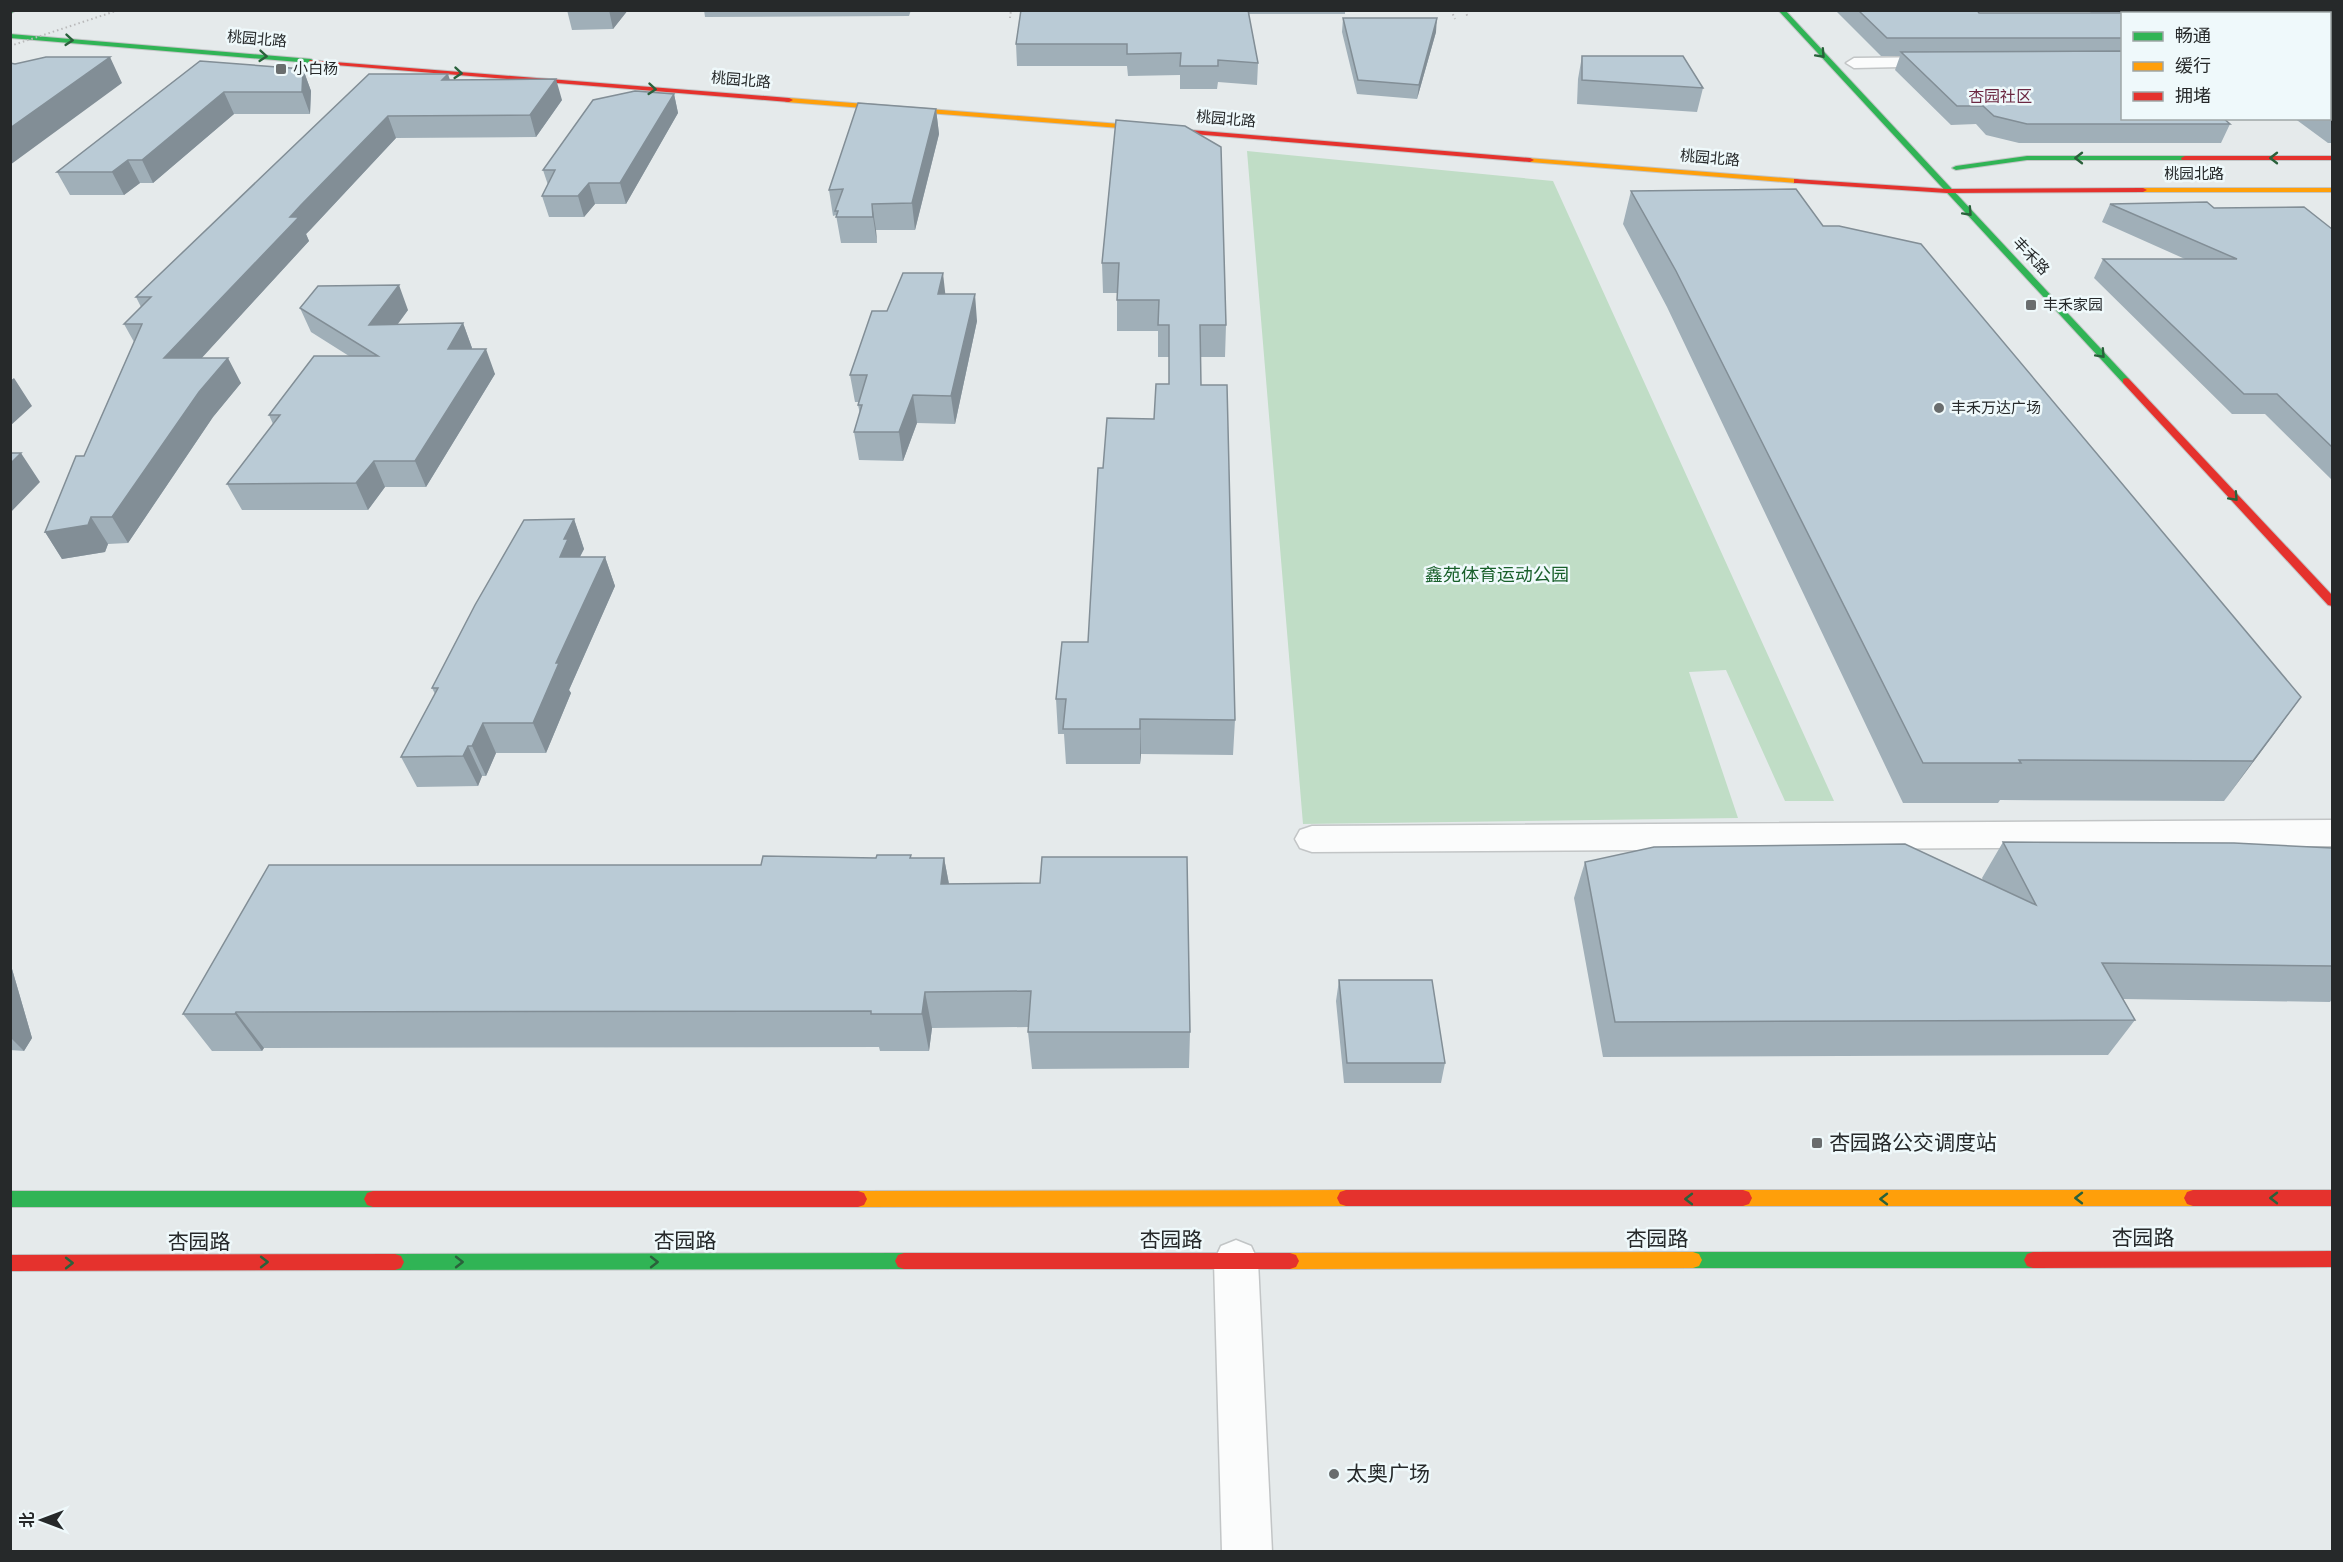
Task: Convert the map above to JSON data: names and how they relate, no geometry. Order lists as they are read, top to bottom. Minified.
{"streets":{"main road":["桃园北路","丰禾路","杏园路"]},"crossings":[["桃园北路","丰禾路"]],"one_way":["桃园北路","丰禾路"],"districts":["杏园社区"],"parks":["鑫苑体育运动公园"],"places":{"transit":["小白杨","丰禾家园","杏园路公交调度站"],"other":["丰禾万达广场","太奥广场"]},"legend":["畅通","缓行","拥堵"],"north":"left"}
